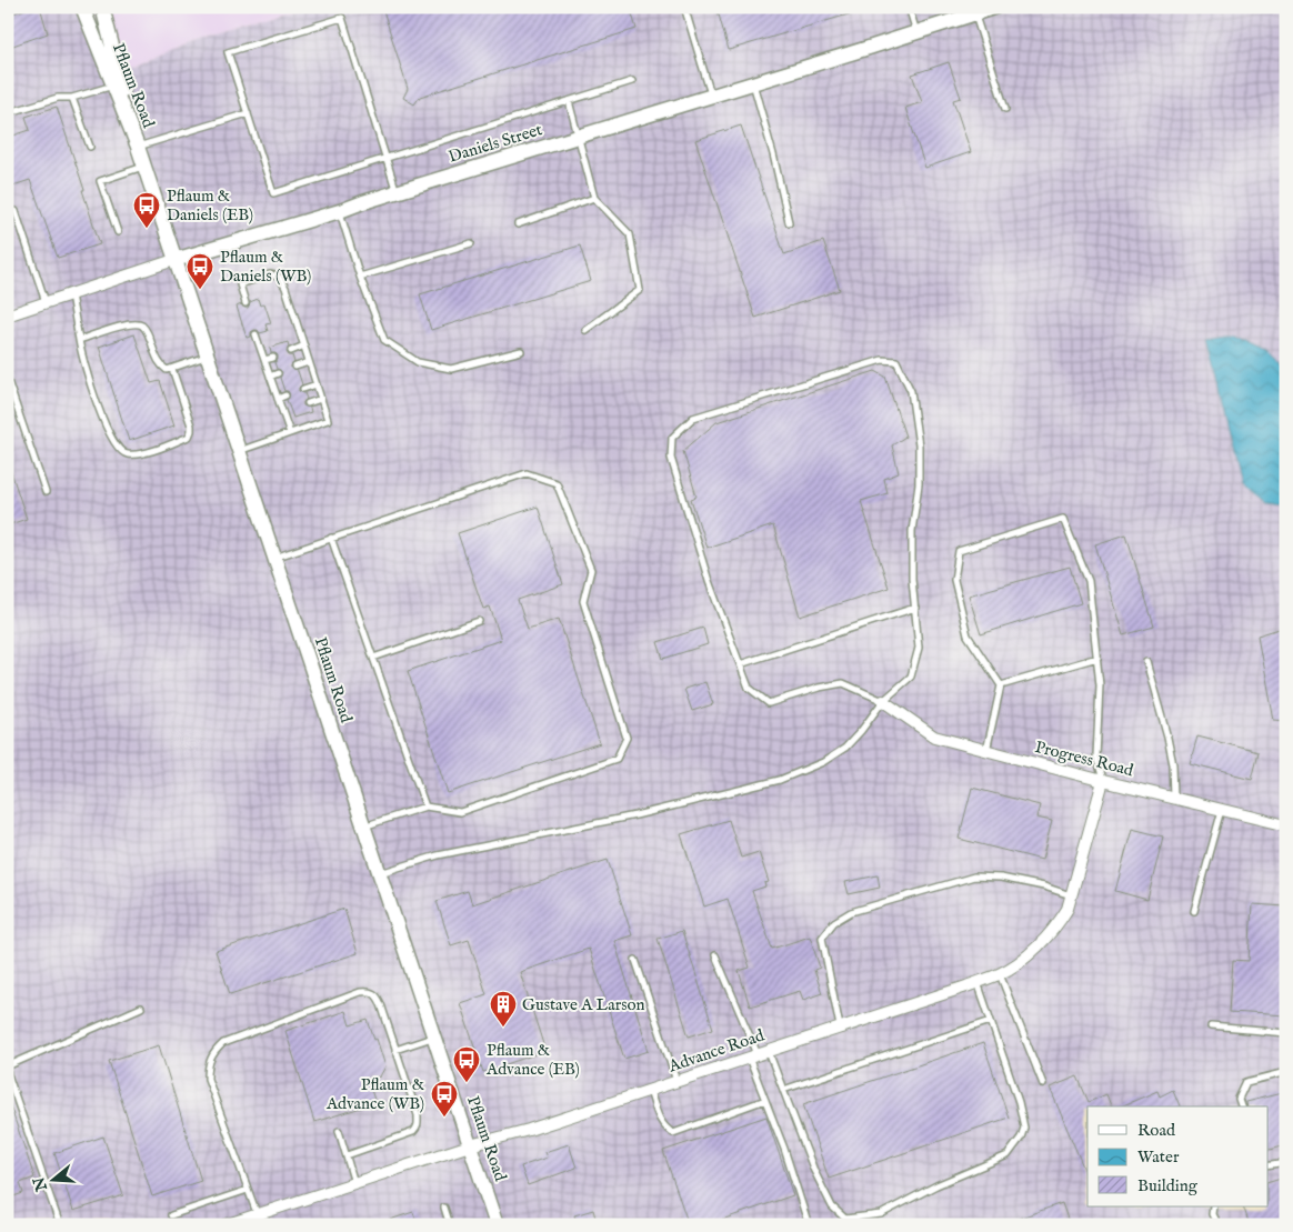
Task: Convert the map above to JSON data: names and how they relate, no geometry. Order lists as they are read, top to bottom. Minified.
{"streets":{"street":["Pflaum Road","Daniels Street","Progress Road","Advance Road"]},"crossings":[["Pflaum Road","Daniels Street"],["Pflaum Road","Advance Road"],["Progress Road","Advance Road"]],"places":{"bus stop":["Pflaum & Daniels (EB)","Pflaum & Daniels (WB)","Pflaum & Advance (EB)","Pflaum & Advance (WB)"],"building":["Gustave A Larson"]},"legend":["Road","Water","Building"],"north":"left"}
